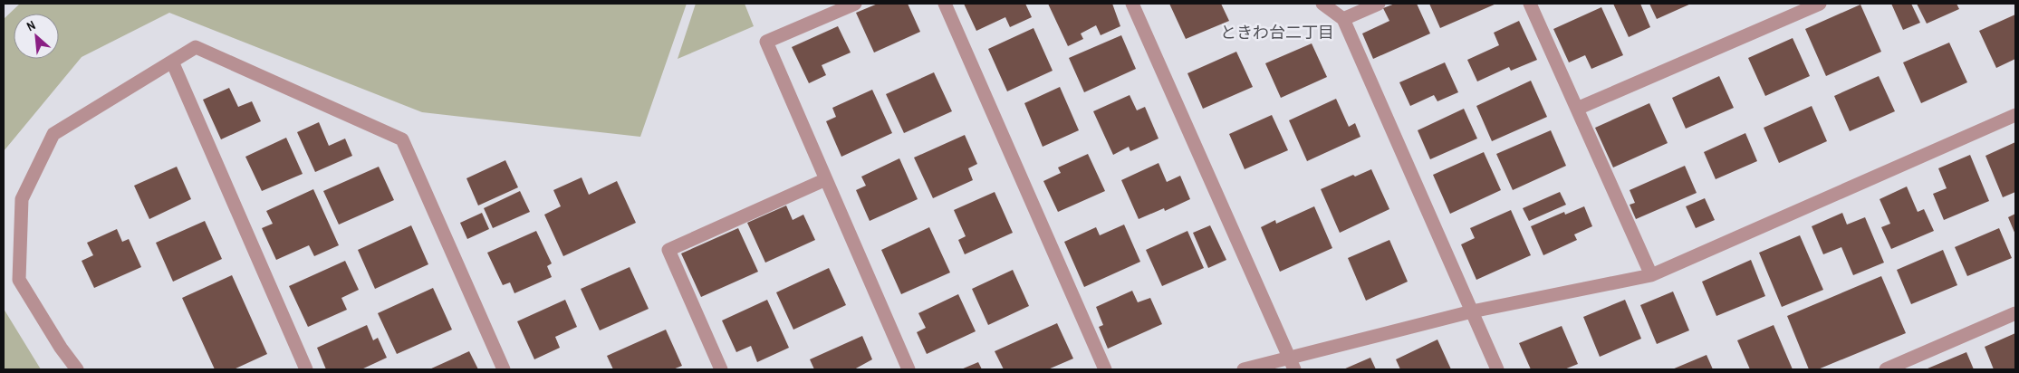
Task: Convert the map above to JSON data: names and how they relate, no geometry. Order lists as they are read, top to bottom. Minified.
{"districts":["ときわ台二丁目"],"north":"top left"}
